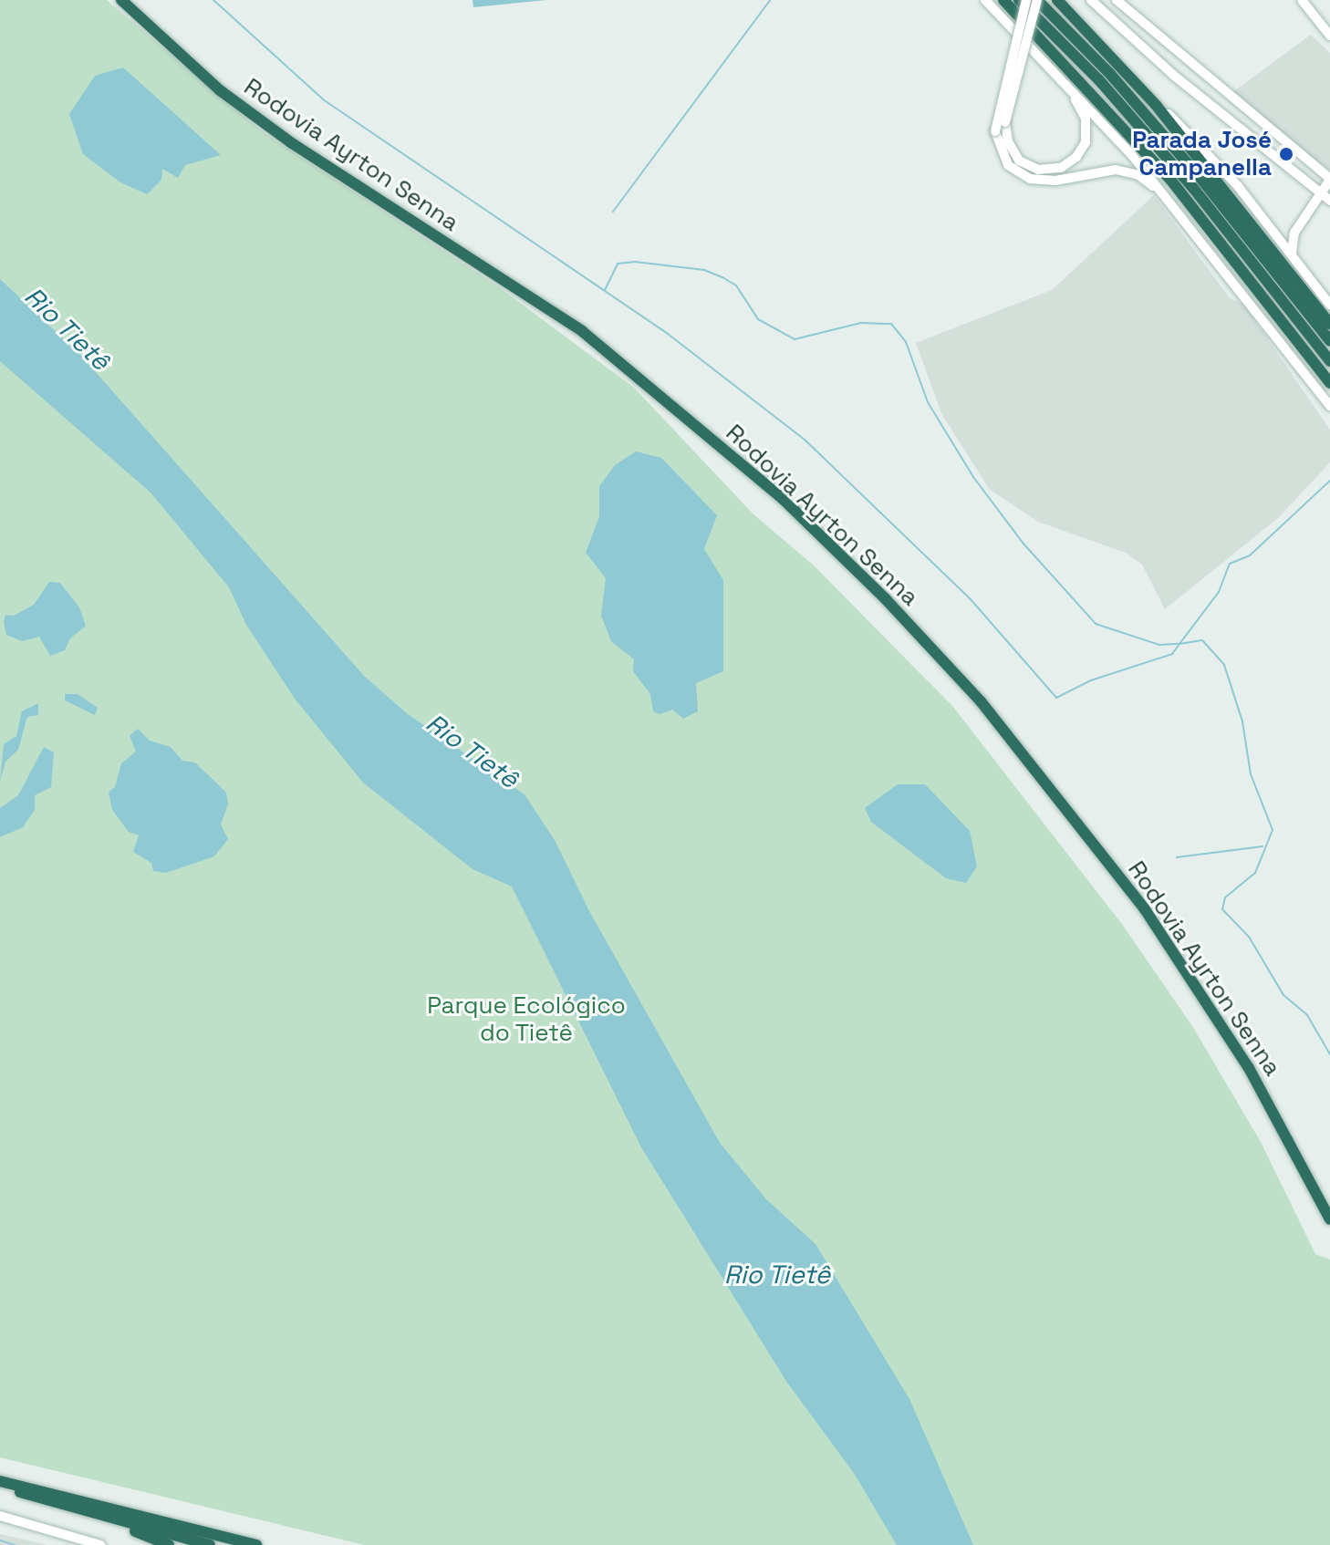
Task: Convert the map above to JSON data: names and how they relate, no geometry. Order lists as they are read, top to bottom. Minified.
{"streets":{"highway":["Rodovia Ayrton Senna"]},"water":["Rio Tietê"],"parks":["Parque Ecológico do Tietê"],"places":["Parada José Campanella"]}
